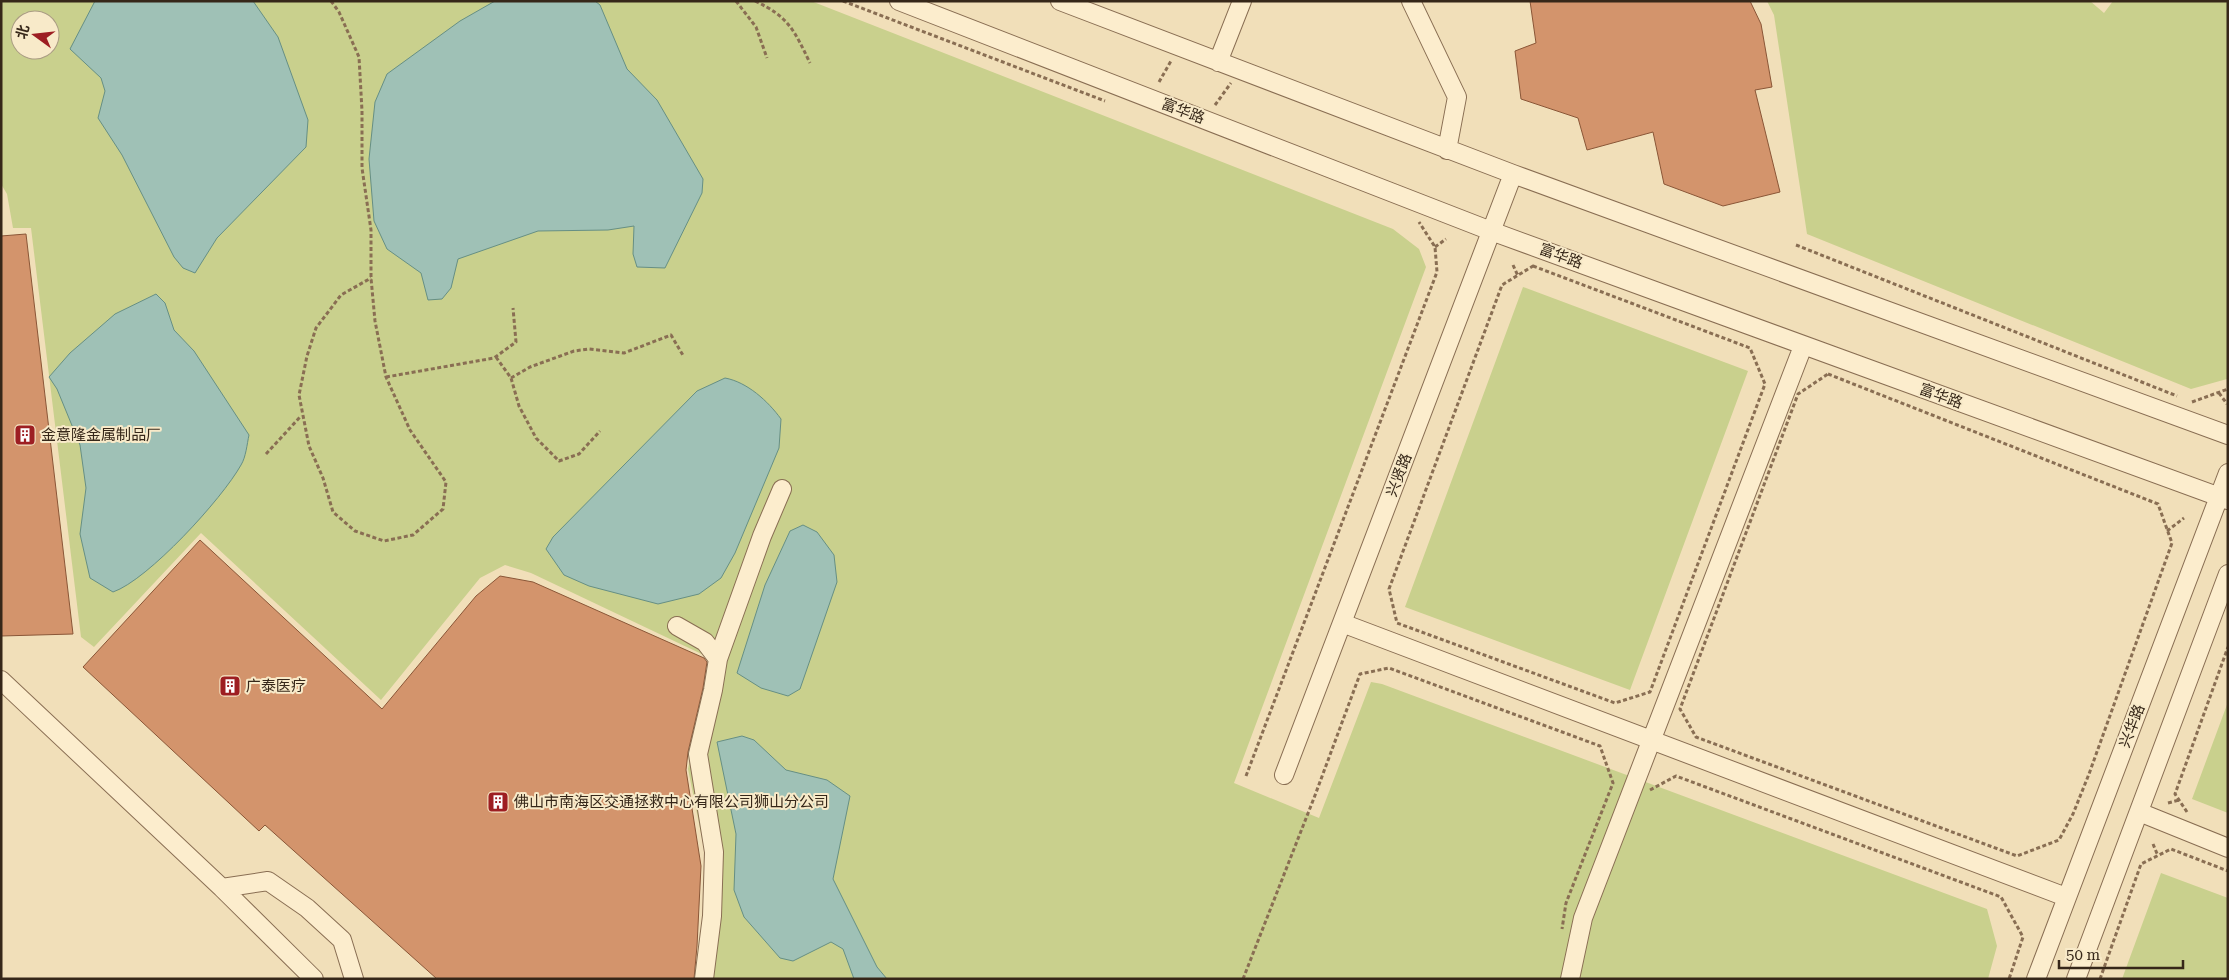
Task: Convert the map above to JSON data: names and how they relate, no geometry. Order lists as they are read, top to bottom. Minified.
{"streets":{"street":["富华路","兴贤路","兴华路"]},"crossings":[["富华路","兴贤路"],["富华路","兴华路"]],"places":{"building":["金意隆金属制品厂","广泰医疗","佛山市南海区交通拯救中心有限公司狮山分公司"]},"scale_bar":"50 m","north":"left"}
